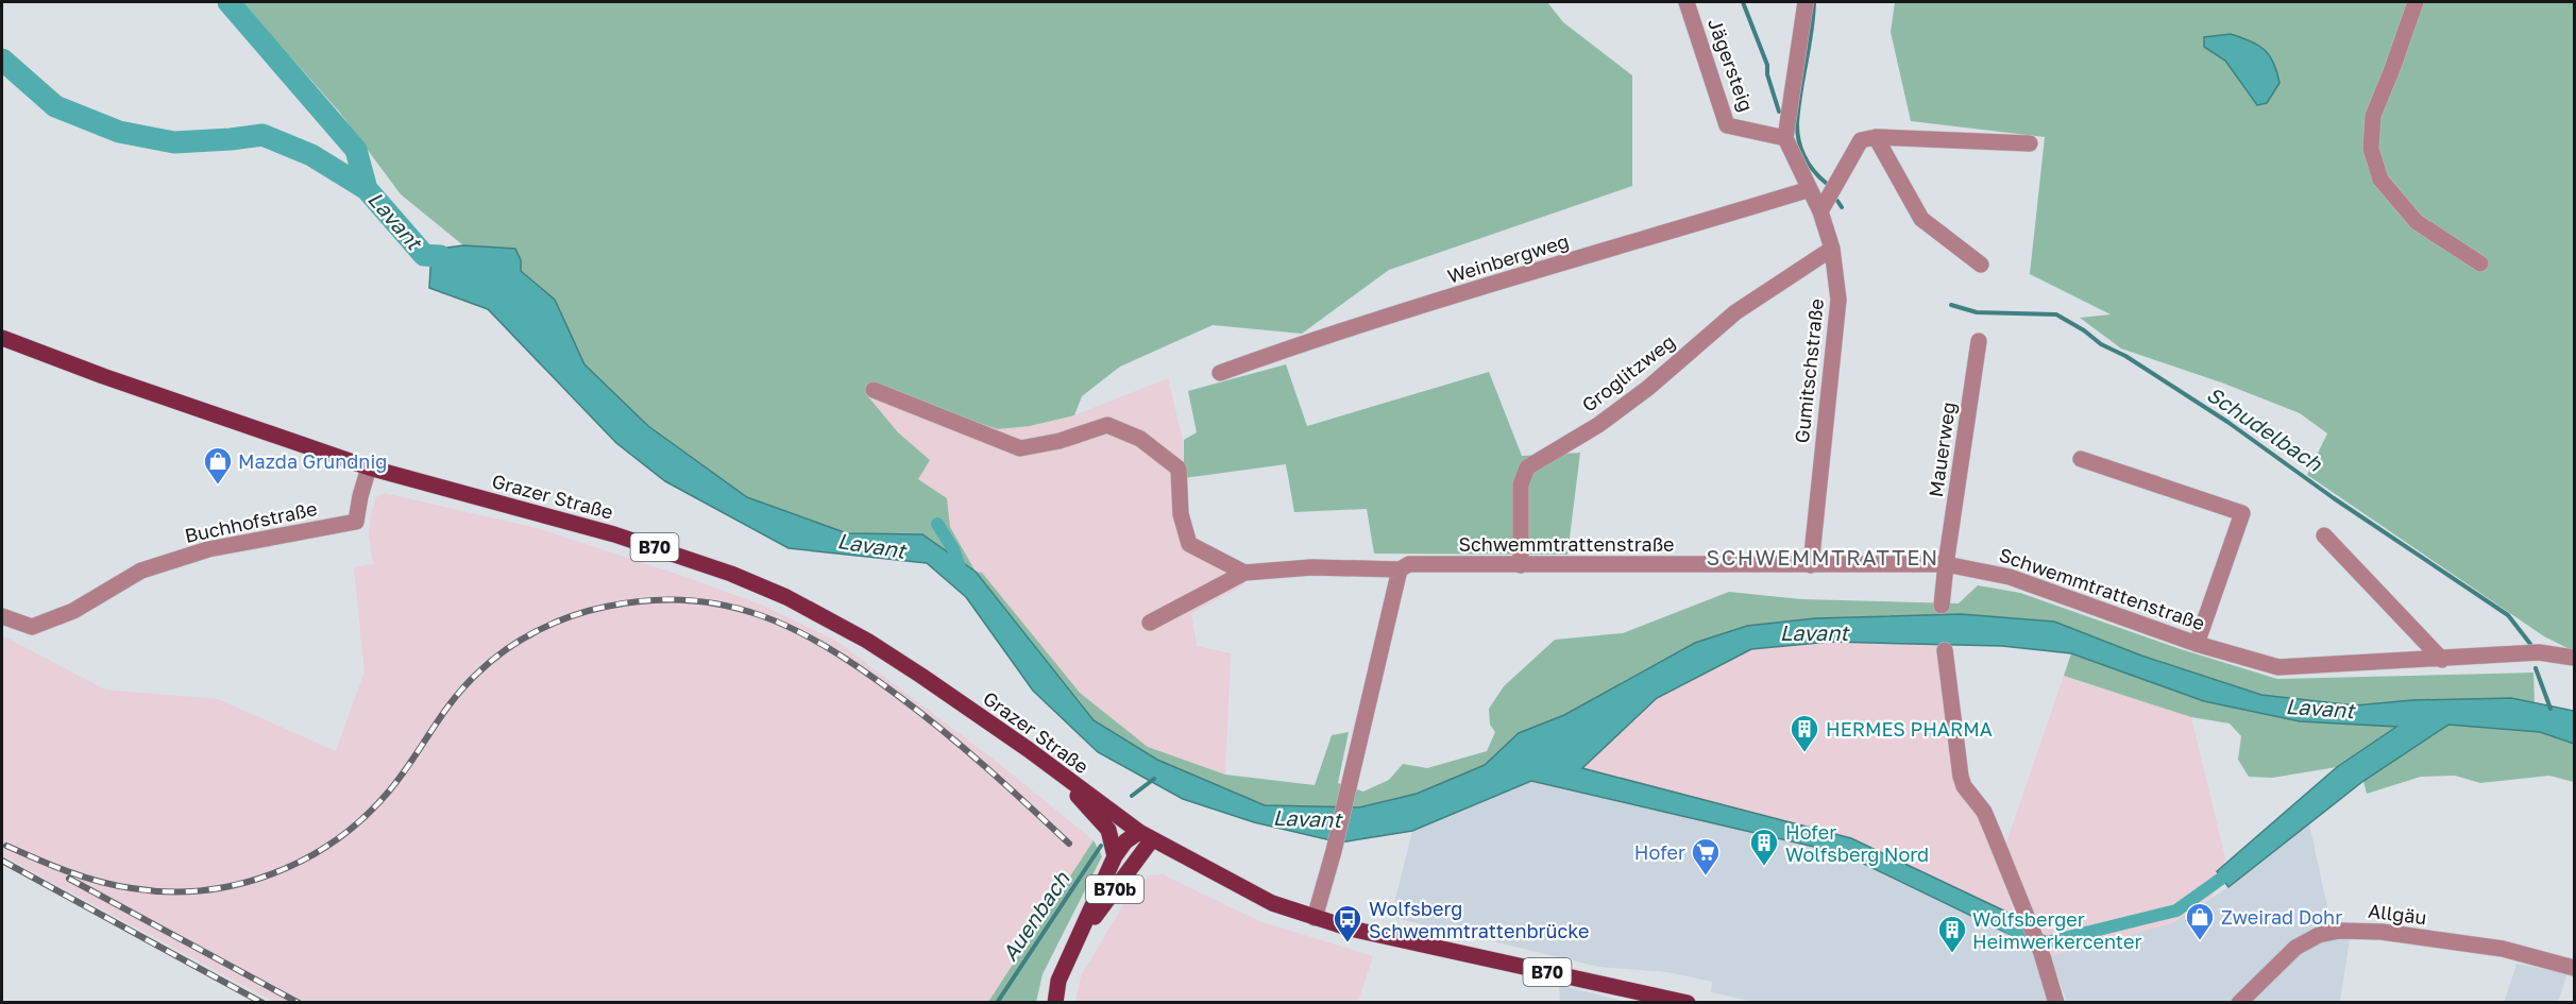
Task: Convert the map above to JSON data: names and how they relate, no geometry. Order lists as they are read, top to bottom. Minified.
{"streets":{"main road":["Grazer Straße","B70","B70b"],"street":["Jägersteig","Weinbergweg","Gumitschstraße","Groglitzweg","Mauerweg","Buchhofstraße","Schwemmtrattenstraße","Allgäu"]},"crossings":[["Jägersteig","Gumitschstraße"],["Weinbergweg","Gumitschstraße"],["Gumitschstraße","Groglitzweg"],["Gumitschstraße","Schwemmtrattenstraße"],["Groglitzweg","Schwemmtrattenstraße"],["Mauerweg","Schwemmtrattenstraße"],["Grazer Straße","Buchhofstraße"],["Grazer Straße","B70"],["Grazer Straße","B70b"],["Buchhofstraße","B70"]],"districts":["SCHWEMMTRATTEN"],"water":["Lavant","Schudelbach","Auenbach"],"places":{"shop":["Mazda Grundnig","Zweirad Dohr"],"building":["HERMES PHARMA","Hofer Wolfsberg Nord","Wolfsberger Heimwerkercenter"],"supermarket":["Hofer"],"bus stop":["Wolfsberg Schwemmtrattenbrücke"]}}
